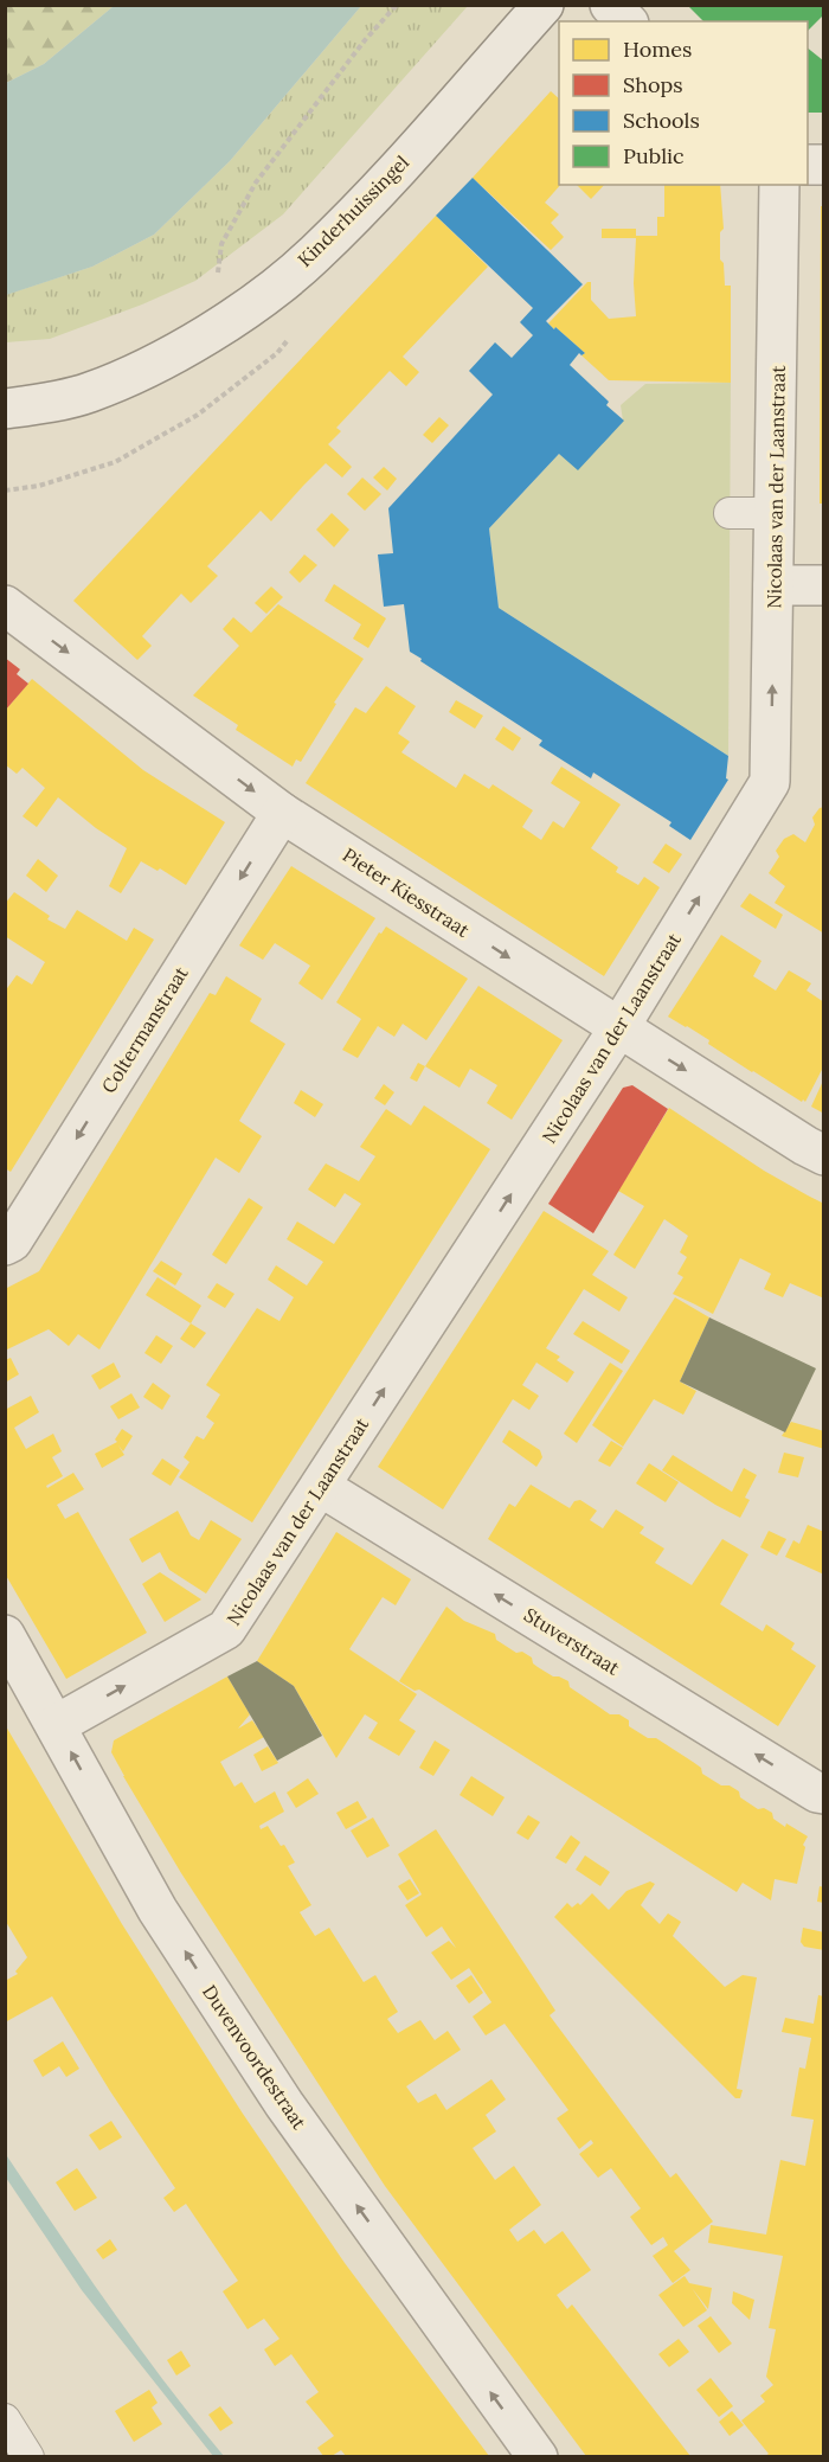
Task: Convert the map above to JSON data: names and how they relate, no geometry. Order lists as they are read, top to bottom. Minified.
{"streets":{"street":["Kinderhuissingel","Nicolaas van der Laanstraat","Pieter Kiesstraat","Coltermanstraat","Stuverstraat","Duvenvoordestraat"]},"crossings":[["Nicolaas van der Laanstraat","Pieter Kiesstraat"],["Nicolaas van der Laanstraat","Stuverstraat"],["Nicolaas van der Laanstraat","Duvenvoordestraat"],["Pieter Kiesstraat","Coltermanstraat"]],"one_way":["Nicolaas van der Laanstraat","Pieter Kiesstraat","Coltermanstraat","Stuverstraat","Duvenvoordestraat"],"legend":["Homes","Shops","Schools","Public"]}
